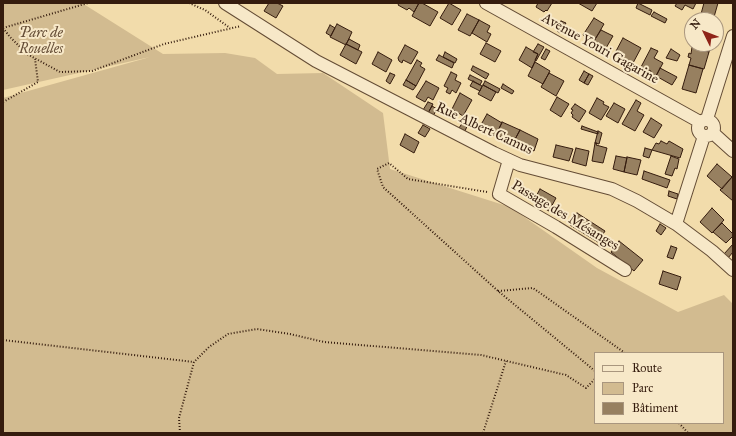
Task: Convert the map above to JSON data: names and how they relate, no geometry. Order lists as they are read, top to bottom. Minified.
{"streets":{"street":["Avenue Youri Gagarine","Rue Albert Camus","Passage des Mésanges"]},"crossings":[["Rue Albert Camus","Passage des Mésanges"]],"parks":["Parc de Rouelles"],"legend":["Route","Parc","Bâtiment"],"north":"top left"}
